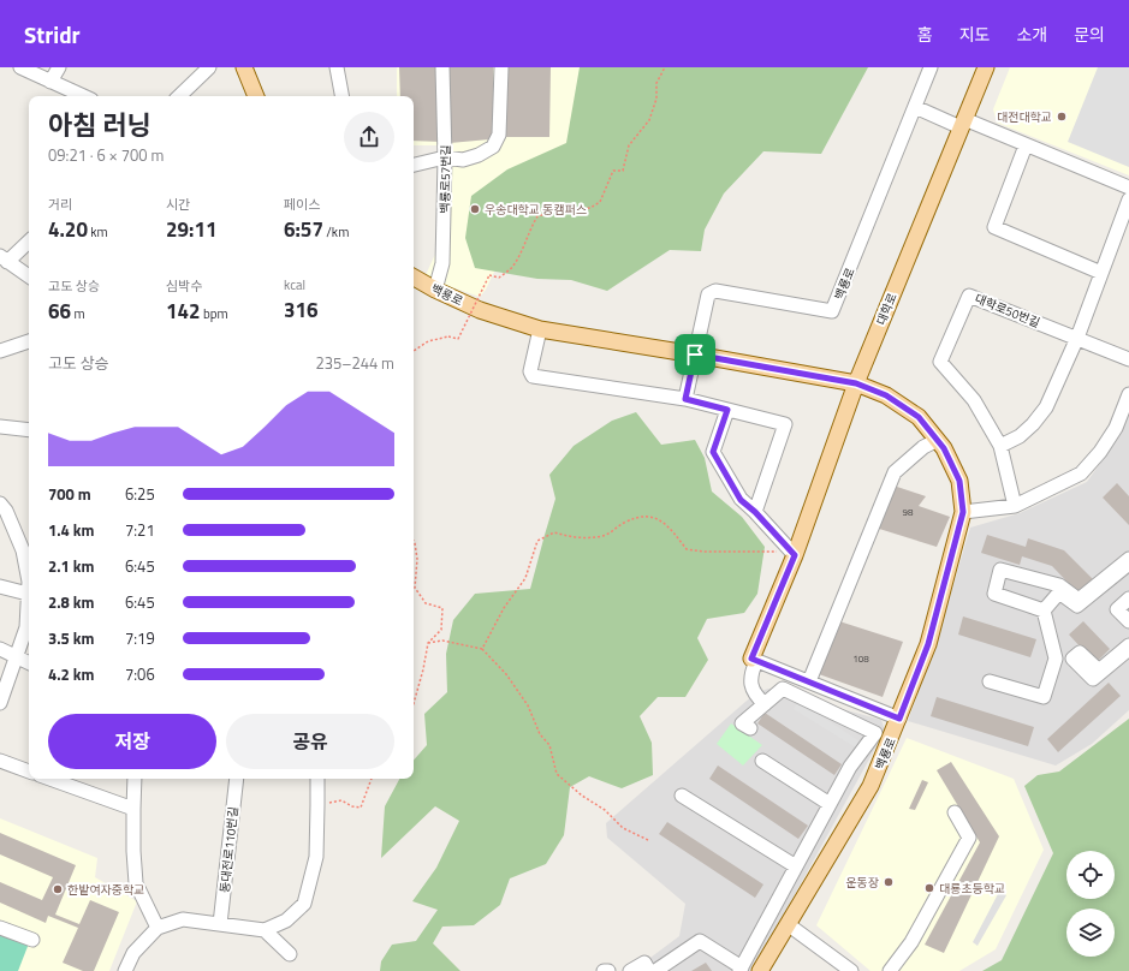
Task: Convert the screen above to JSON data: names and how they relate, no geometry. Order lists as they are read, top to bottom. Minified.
{"streets":{"main road":["백룡로","대학로"],"street":["백룡로57번길","대학로50번길","동대전로110번길"]},"crossings":[["백룡로57번길","백룡로"],["백룡로","대학로"]],"places":["대전대학교","우송대학교 동캠퍼스","운동장","대룡초등학교","한밭여자중학교"],"house_numbers":["98","108"],"page":{"header":"Stridr","nav":["홈","지도","소개","문의"],"heading":["아침 러닝","09:21 · 6 × 700 m"],"stats":[["거리","4.20 km"],["시간","29:11"],["페이스","6:57 /km"],["고도 상승","66 m"],["심박수","142 bpm"],["kcal","316"]],"chart":["고도 상승","235–244 m"],"list":[{"name":"700 m","note":"6:25"},{"name":"1.4 km","note":"7:21"},{"name":"2.1 km","note":"6:45"},{"name":"2.8 km","note":"6:45"},{"name":"3.5 km","note":"7:19"},{"name":"4.2 km","note":"7:06"}],"buttons":["저장","공유"]}}
